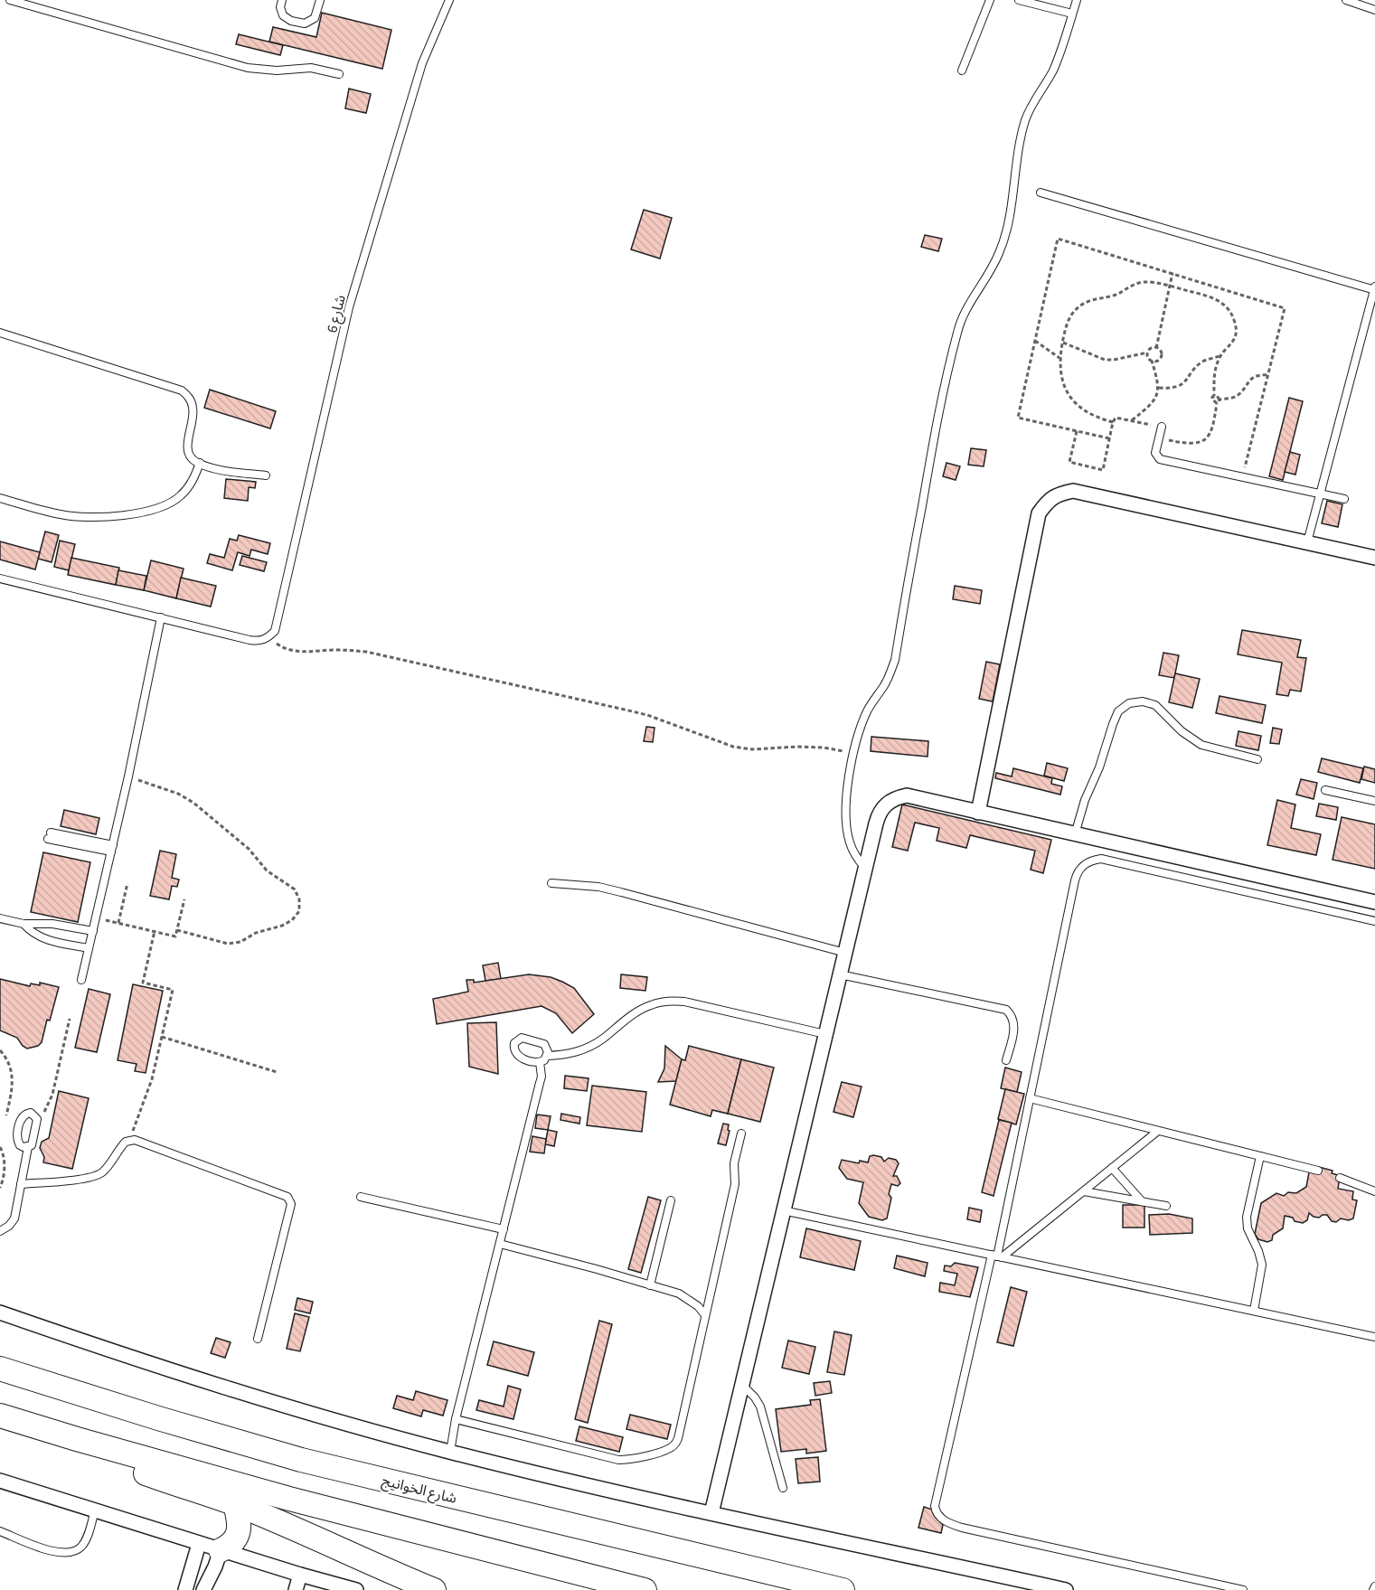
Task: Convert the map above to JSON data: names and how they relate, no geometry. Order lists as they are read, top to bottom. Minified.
{"streets":{"highway":["شارع الخوانيج"],"lane":["شارع 6"]}}
